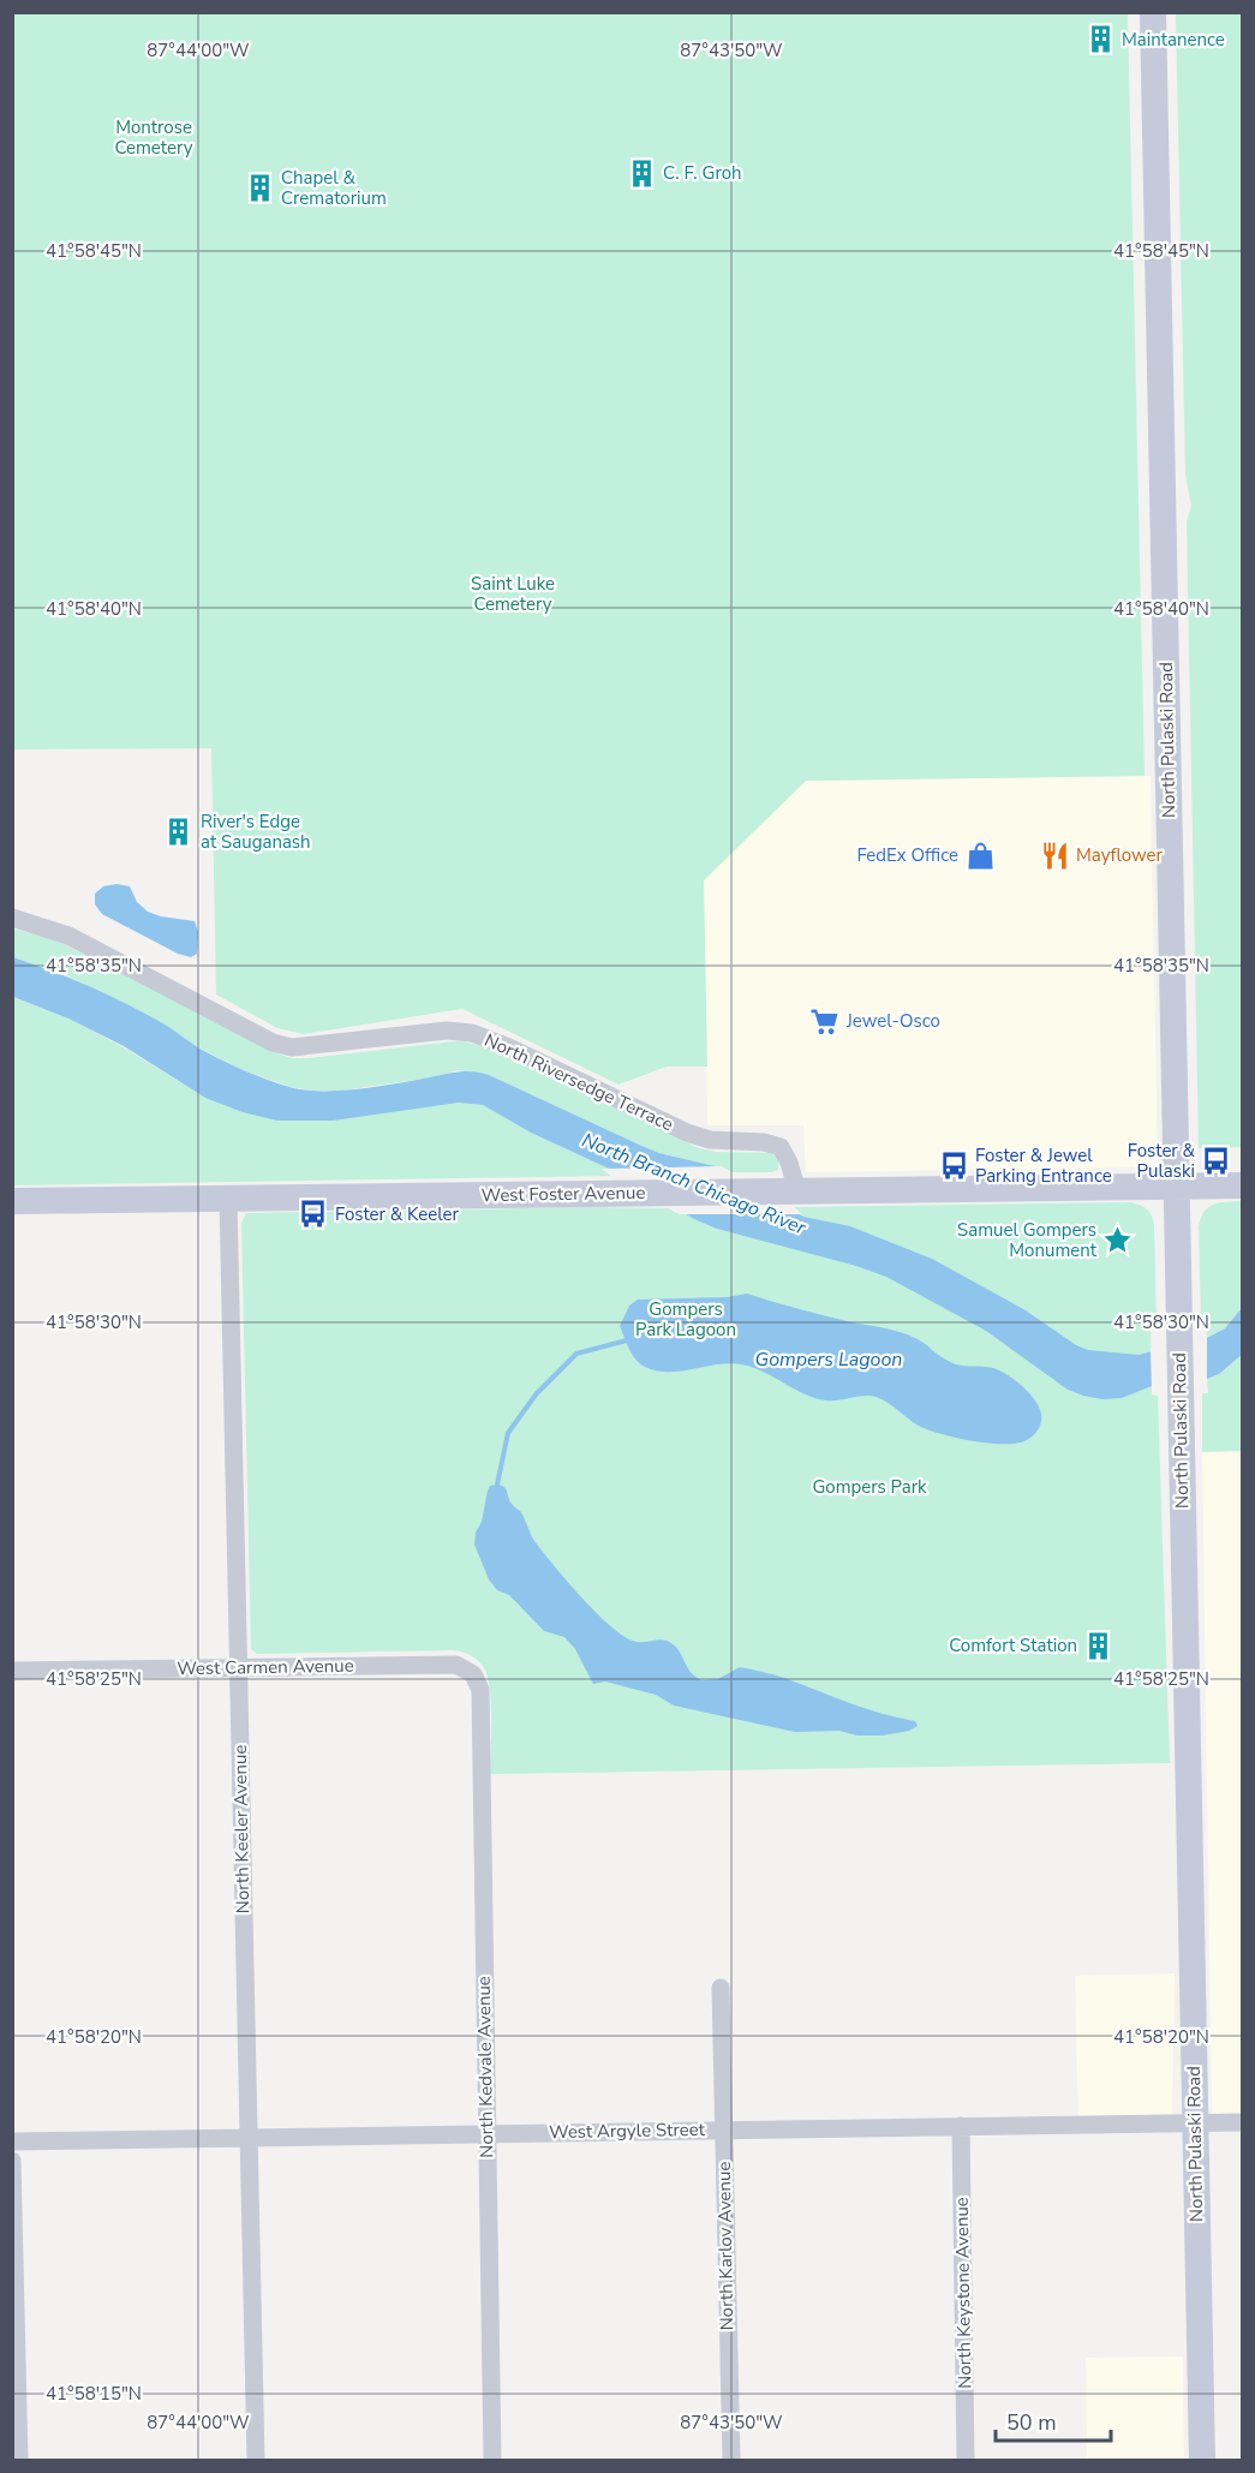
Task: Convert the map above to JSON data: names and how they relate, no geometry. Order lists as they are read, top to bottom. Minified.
{"streets":{"main road":["North Pulaski Road","West Foster Avenue"],"street":["North Riversedge Terrace","West Carmen Avenue","North Keeler Avenue","North Kedvale Avenue","West Argyle Street","North Karlov Avenue","North Keystone Avenue"]},"crossings":[["North Pulaski Road","West Foster Avenue"],["North Pulaski Road","West Argyle Street"],["North Riversedge Terrace","West Foster Avenue"],["West Foster Avenue","North Keeler Avenue"],["West Carmen Avenue","North Keeler Avenue"],["West Carmen Avenue","North Kedvale Avenue"],["North Keeler Avenue","West Argyle Street"],["North Kedvale Avenue","West Argyle Street"],["West Argyle Street","North Karlov Avenue"],["West Argyle Street","North Keystone Avenue"]],"water":["North Branch Chicago River","Gompers Lagoon"],"parks":["Montrose Cemetery","Saint Luke Cemetery","Gompers Park Lagoon","Gompers Park"],"places":{"building":["Maintanence","C. F. Groh","Chapel & Crematorium","River's Edge at Sauganash","Comfort Station"],"shop":["FedEx Office"],"restaurant":["Mayflower"],"supermarket":["Jewel-Osco"],"bus stop":["Foster & Pulaski","Foster & Jewel Parking Entrance","Foster & Keeler"],"place":["Samuel Gompers Monument"]},"scale_bar":"50 m","coordinates":["87°44'00\"W","87°43'50\"W","41°58'45\"N","41°58'40\"N","41°58'35\"N","41°58'30\"N","41°58'25\"N","41°58'20\"N","41°58'15\"N"]}
